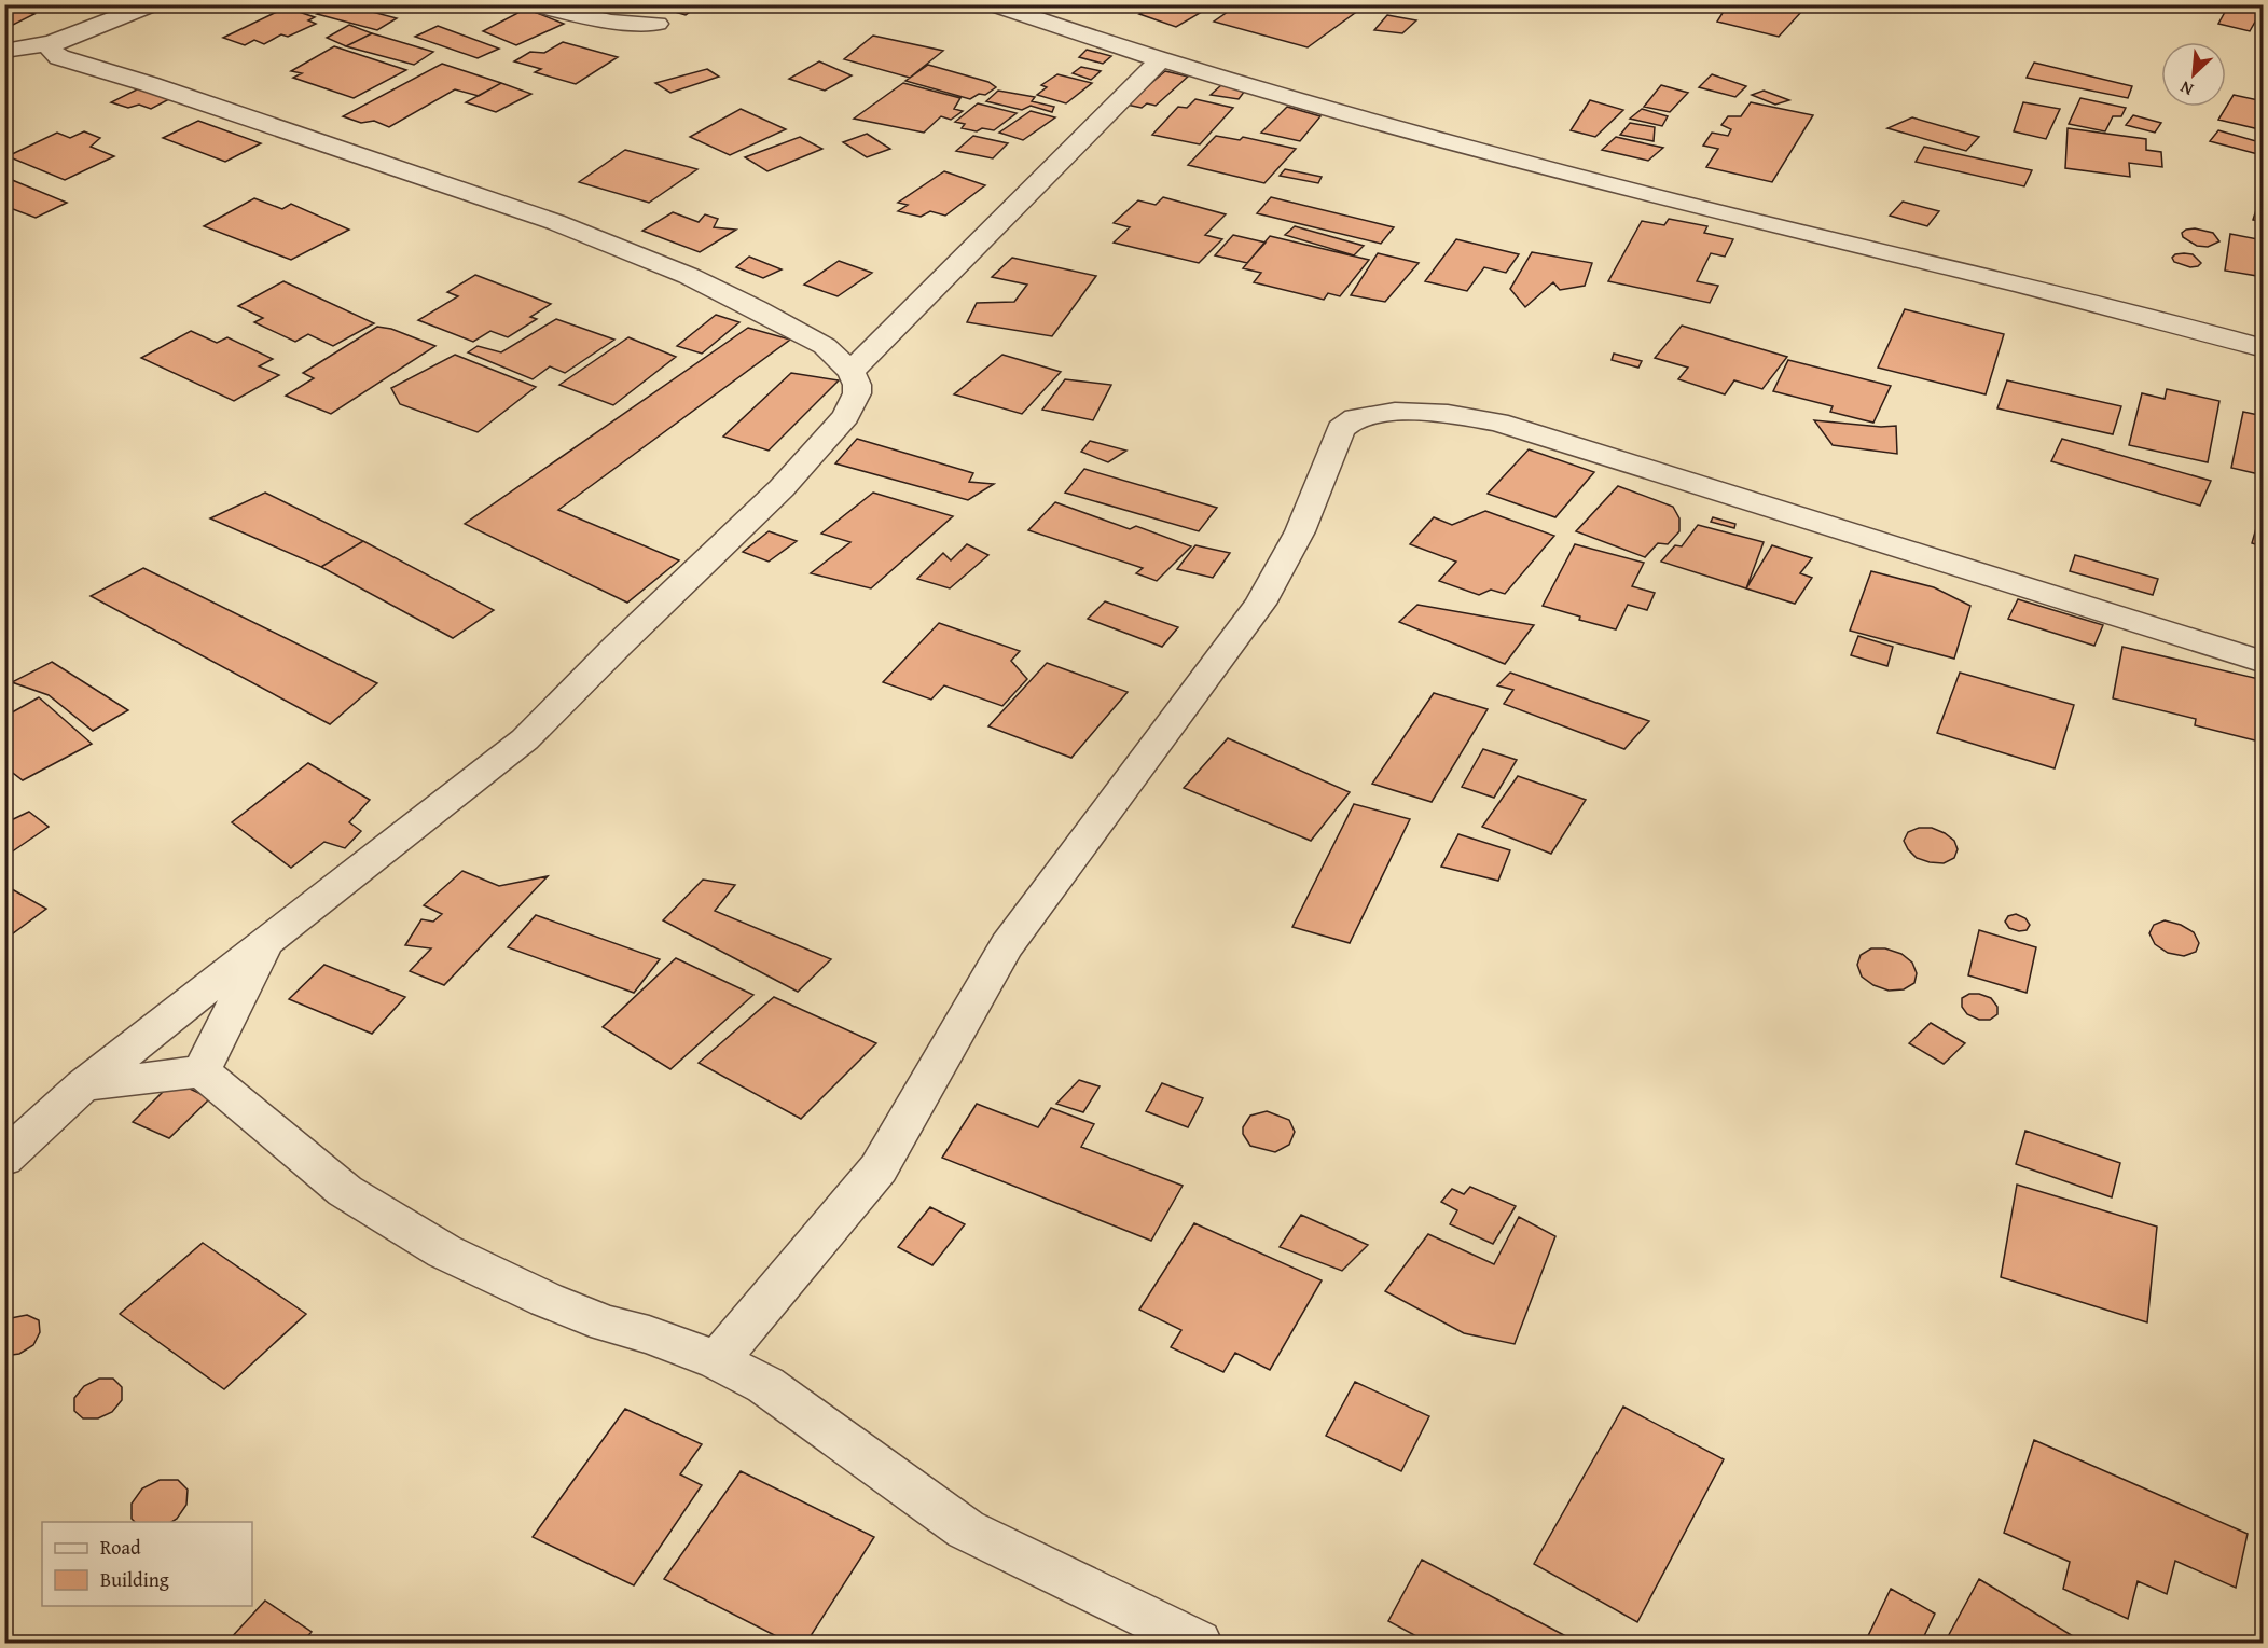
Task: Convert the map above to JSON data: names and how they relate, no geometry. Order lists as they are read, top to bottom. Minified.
{"legend":["Road","Building"],"north":"bottom left"}
